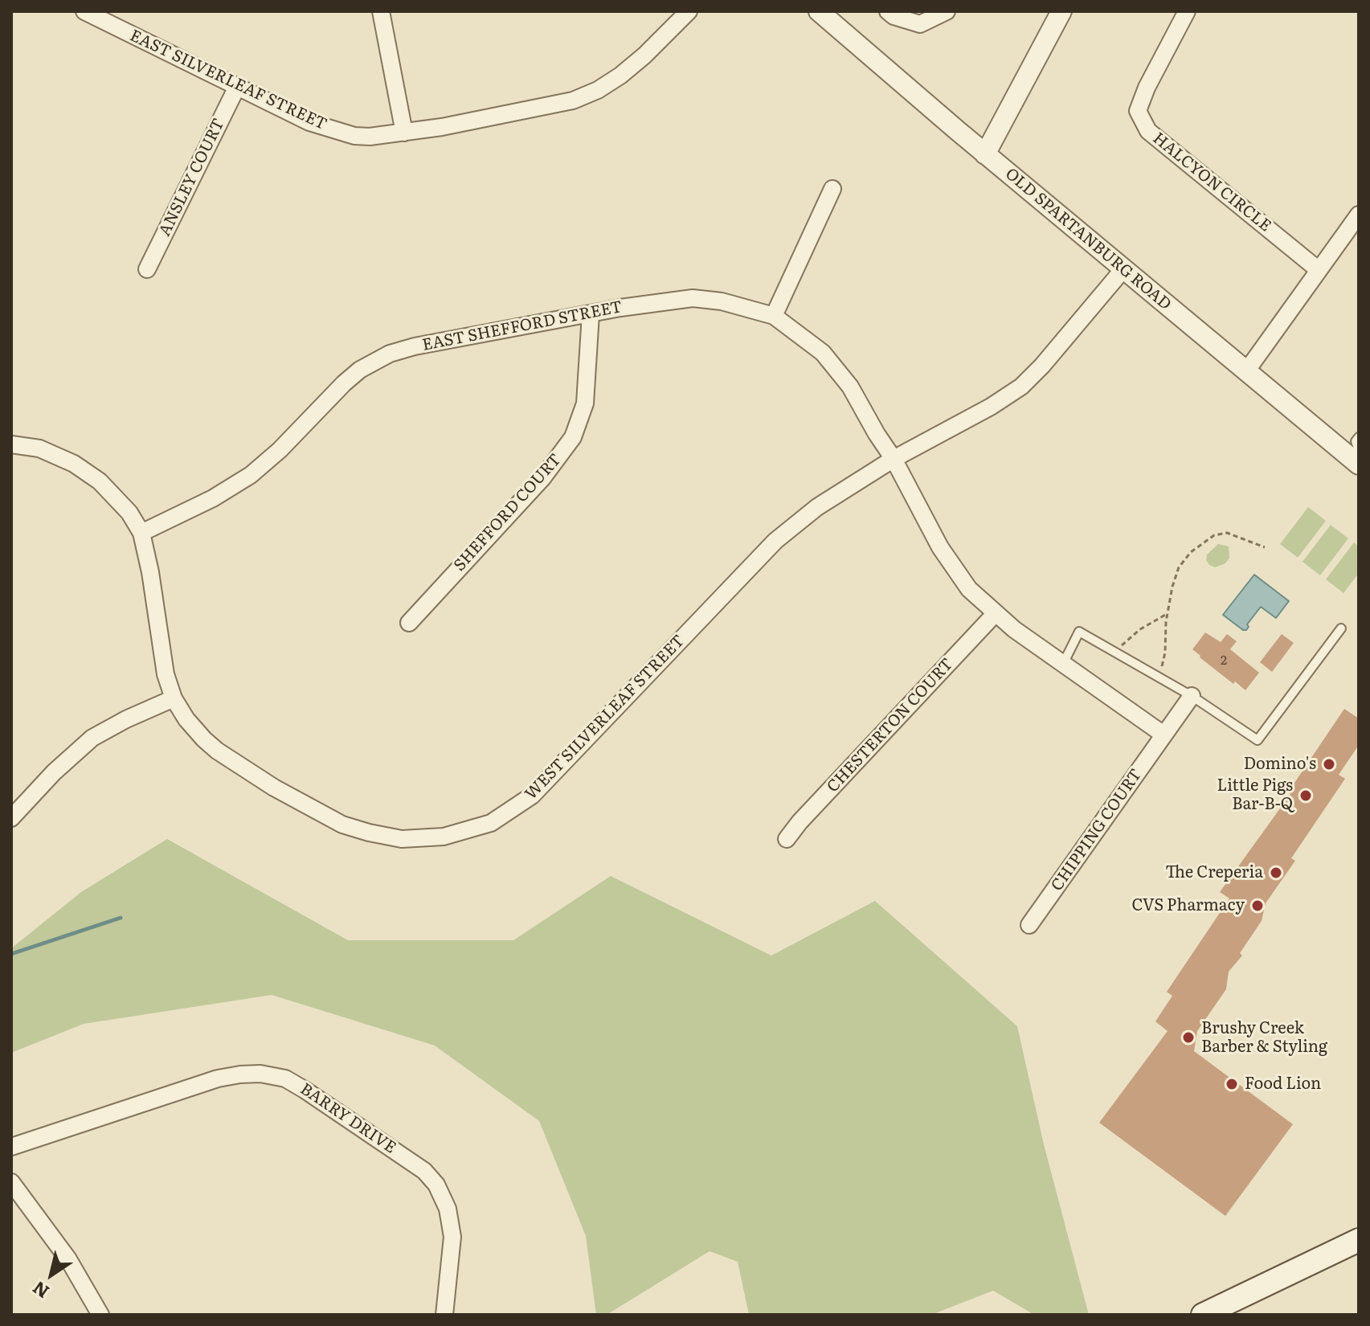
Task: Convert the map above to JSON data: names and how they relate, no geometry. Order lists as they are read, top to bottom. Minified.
{"streets":{"street":["EAST SILVERLEAF STREET","ANSLEY COURT","HALCYON CIRCLE","OLD SPARTANBURG ROAD","EAST SHEFFORD STREET","SHEFFORD COURT","WEST SILVERLEAF STREET","CHESTERTON COURT","CHIPPING COURT","BARRY DRIVE"]},"crossings":[["EAST SILVERLEAF STREET","ANSLEY COURT"],["OLD SPARTANBURG ROAD","WEST SILVERLEAF STREET"],["EAST SHEFFORD STREET","SHEFFORD COURT"],["EAST SHEFFORD STREET","WEST SILVERLEAF STREET"],["EAST SHEFFORD STREET","CHESTERTON COURT"],["EAST SHEFFORD STREET","CHIPPING COURT"]],"places":["Domino's","Little Pigs Bar-B-Q","The Creperia","CVS Pharmacy","Brushy Creek Barber & Styling","Food Lion"],"house_numbers":["2"],"north":"bottom left"}
